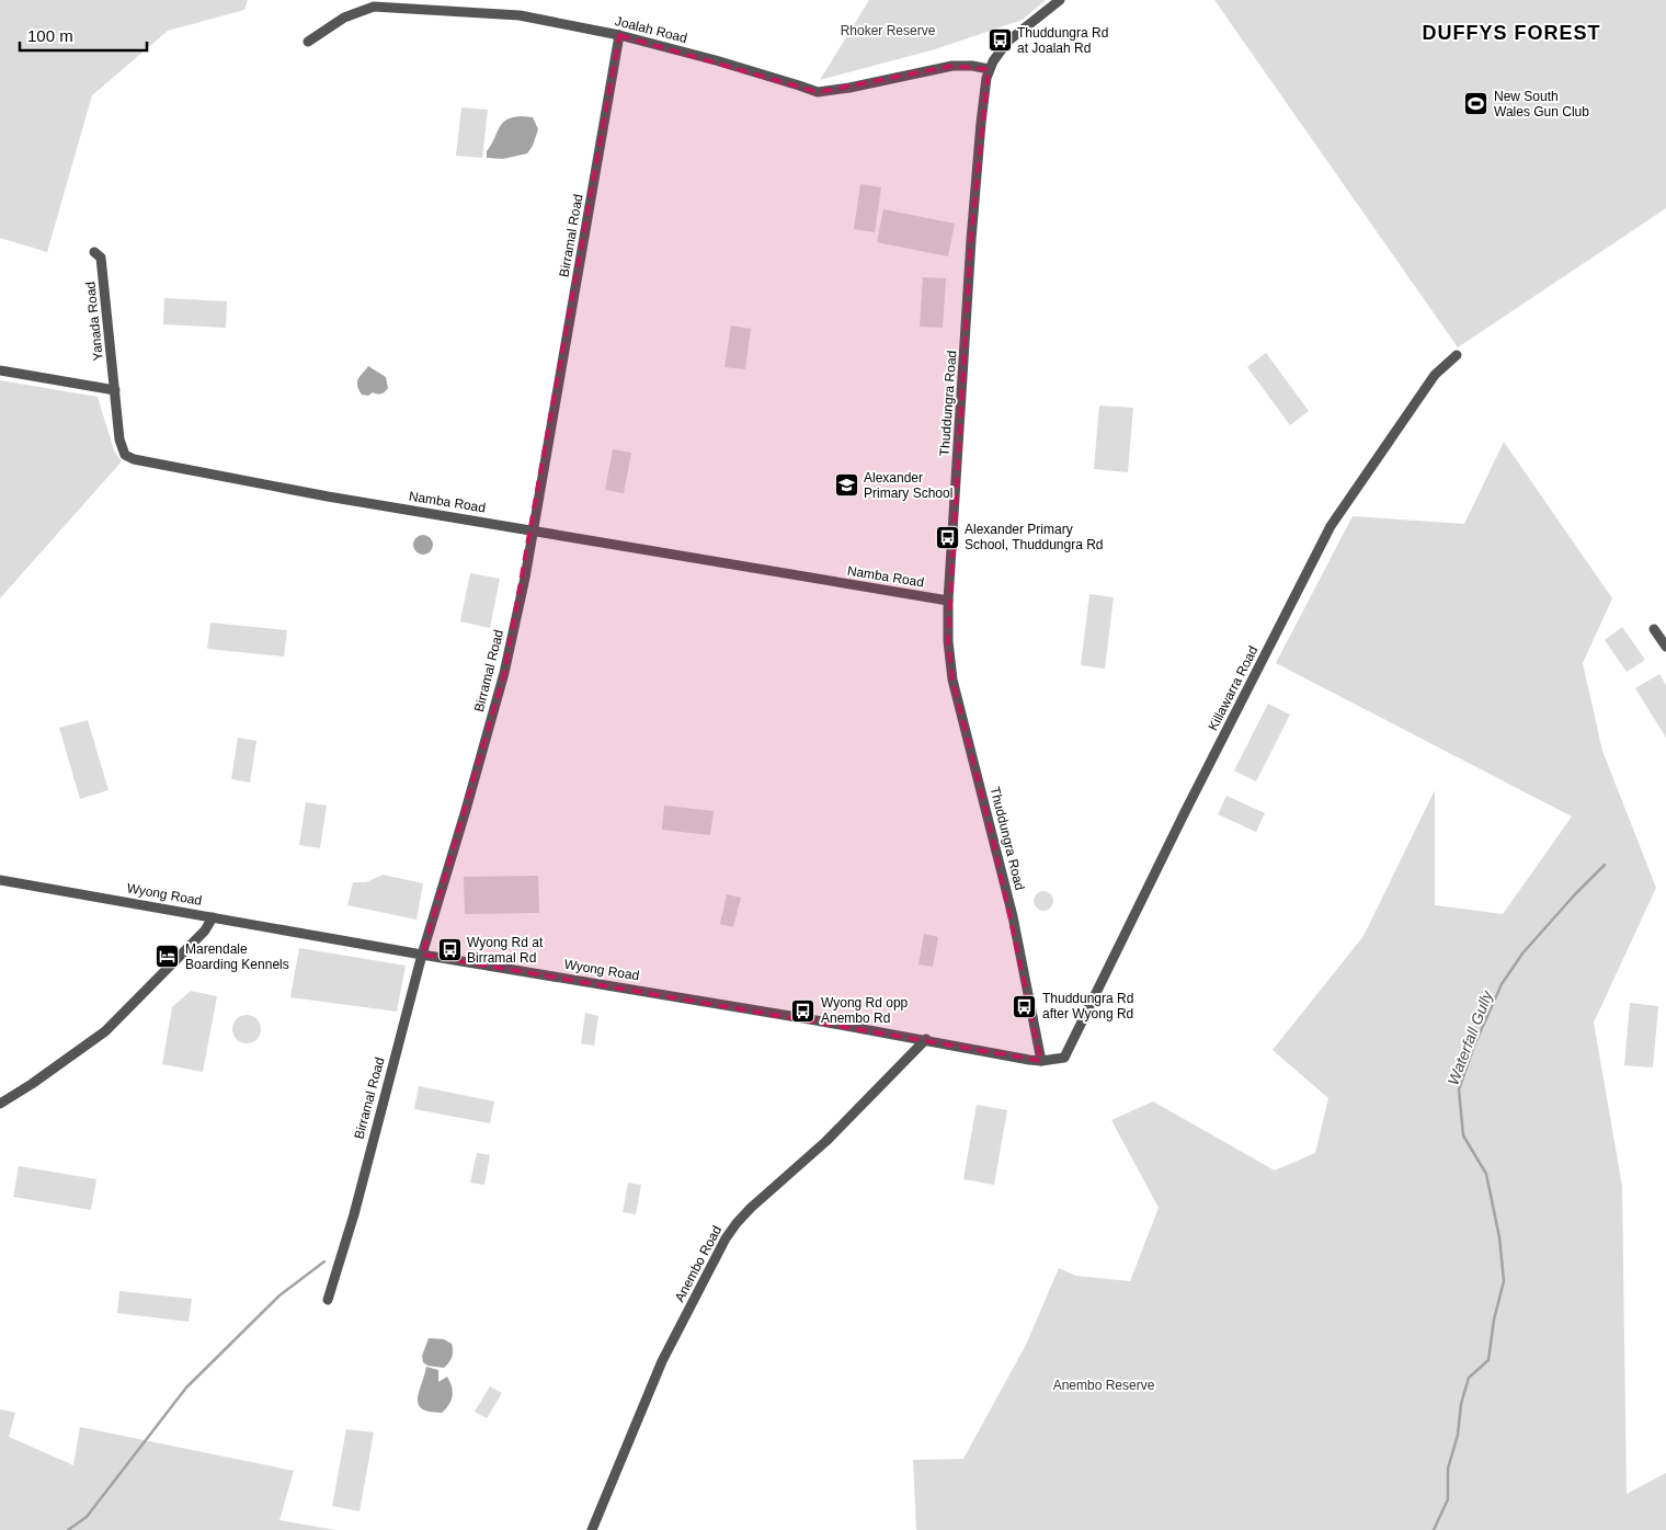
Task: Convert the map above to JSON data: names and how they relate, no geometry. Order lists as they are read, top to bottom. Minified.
{"streets":{"street":["Joalah Road","Birramal Road","Yanada Road","Thuddungra Road","Namba Road","Killawarra Road","Wyong Road","Anembo Road"]},"crossings":[["Joalah Road","Birramal Road"],["Joalah Road","Thuddungra Road"],["Birramal Road","Namba Road"],["Birramal Road","Wyong Road"],["Yanada Road","Namba Road"],["Thuddungra Road","Namba Road"],["Thuddungra Road","Wyong Road"],["Killawarra Road","Wyong Road"],["Wyong Road","Anembo Road"]],"districts":["DUFFYS FOREST"],"water":["Waterfall Gully"],"parks":["Rhoker Reserve","Anembo Reserve"],"places":{"bus stop":["Thuddungra Rd at Joalah Rd","Alexander Primary School, Thuddungra Rd","Wyong Rd at Birramal Rd","Thuddungra Rd after Wyong Rd","Wyong Rd opp Anembo Rd"],"sports":["New South Wales Gun Club"],"school or university":["Alexander Primary School"],"hotel":["Marendale Boarding Kennels"]},"scale_bar":"100 m"}
